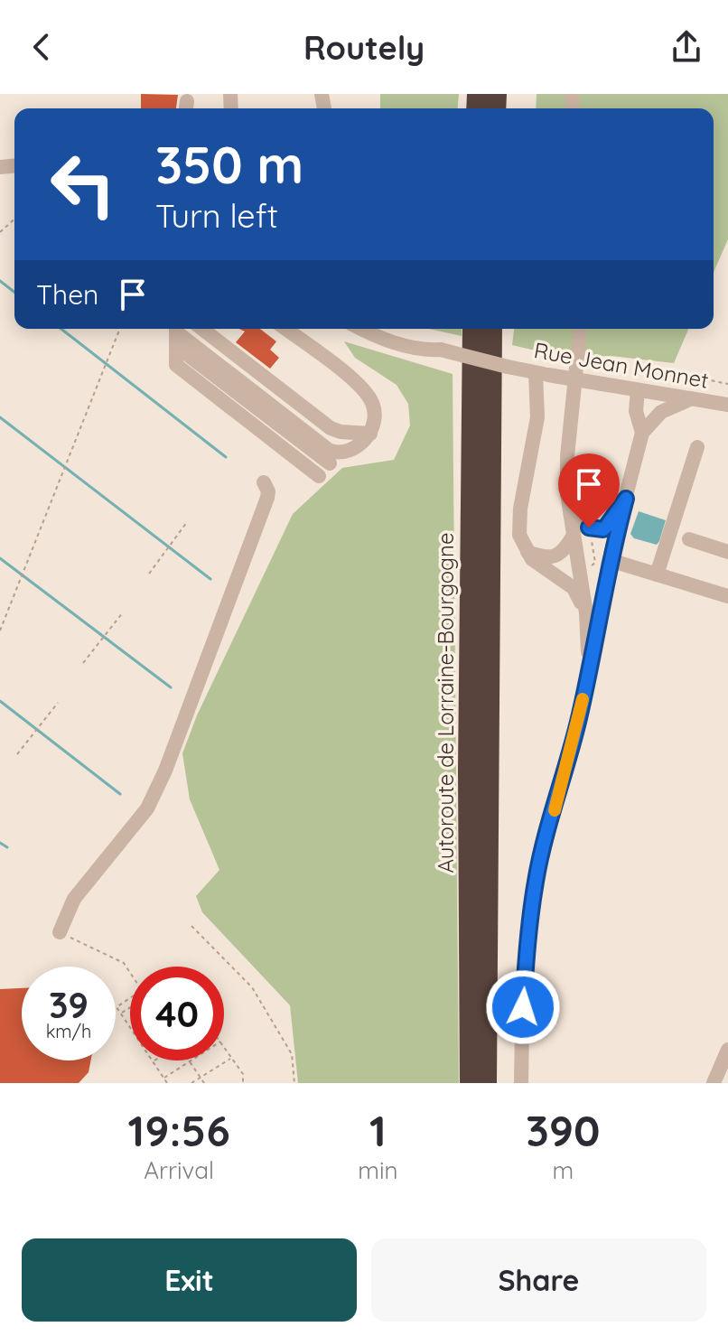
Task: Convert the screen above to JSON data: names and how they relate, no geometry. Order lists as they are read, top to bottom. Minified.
{"streets":{"highway":["Autoroute de Lorraine-Bourgogne"],"street":["Rue Jean Monnet"]},"page":{"header":"Routely","turn":["350 m","Turn left"],"then":"Then","speed":"39 km/h","limit":"40","eta":["19:56","Arrival","1","min","390","m"],"buttons":["Exit","Share"]}}
